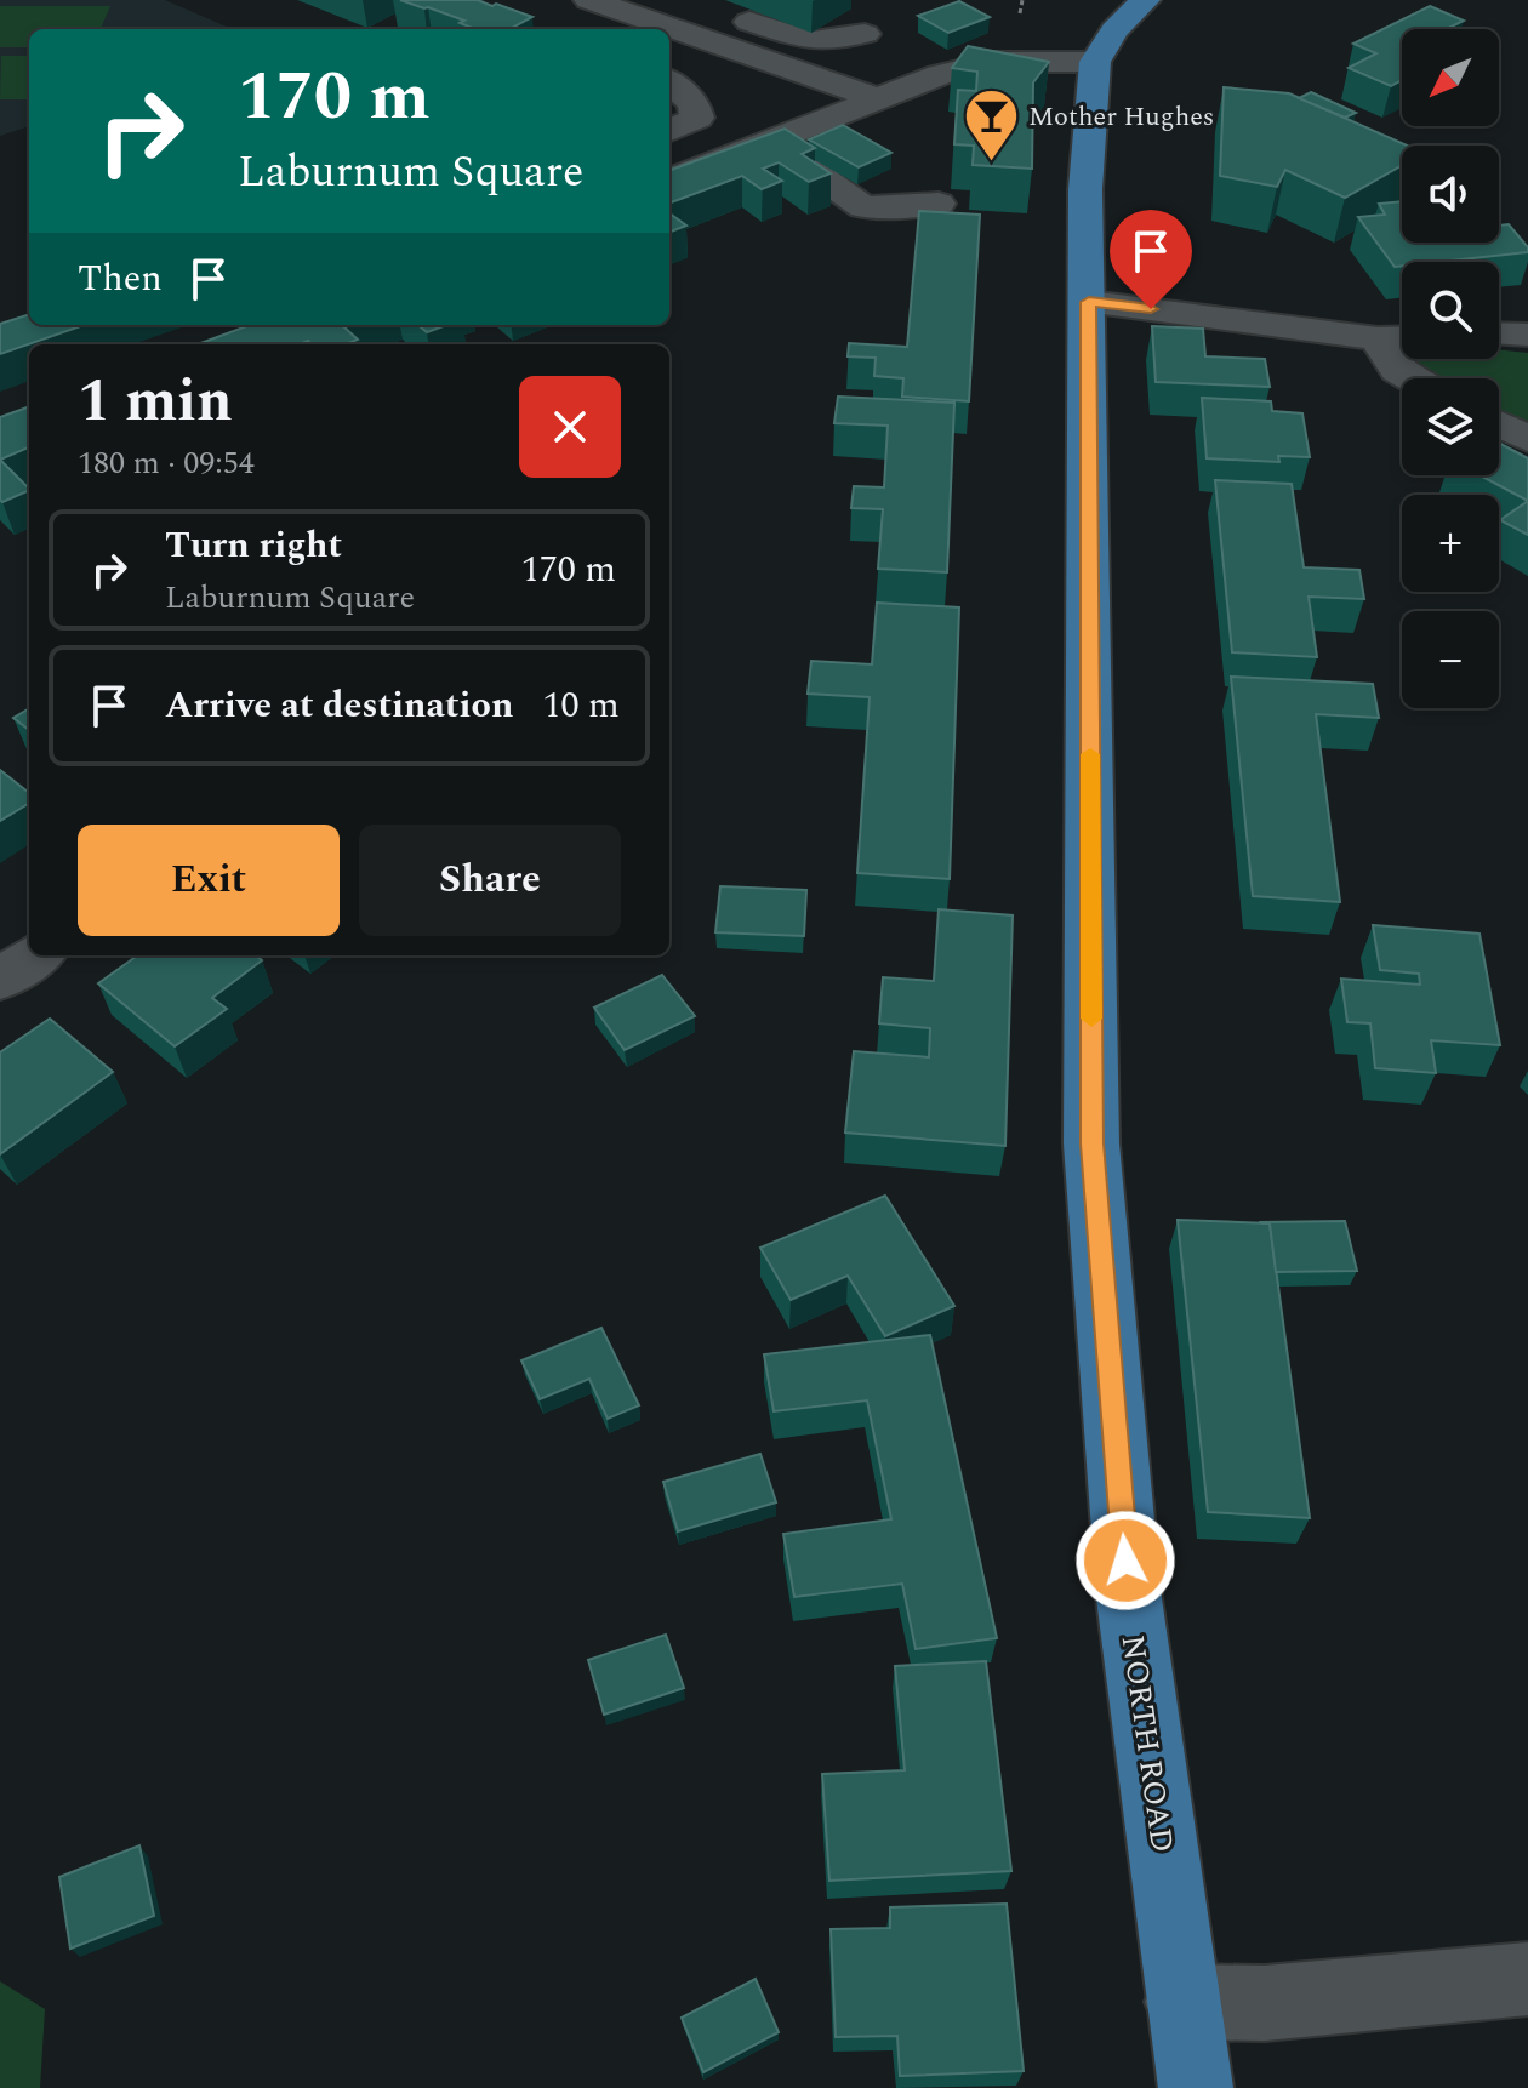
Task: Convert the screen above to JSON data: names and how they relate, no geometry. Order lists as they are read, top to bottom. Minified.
{"streets":{"main road":["NORTH ROAD"]},"places":{"bar":["Mother Hughes"]},"north":"bottom left","page":{"map_buttons":["+","−"],"turn":["170 m","Laburnum Square"],"then":"Then","heading":["1 min","180 m · 09:54"],"list":[{"name":"Turn right","note":"Laburnum Square","value":"170 m"},{"name":"Arrive at destination","value":"10 m"}],"buttons":["Exit","Share"]}}
